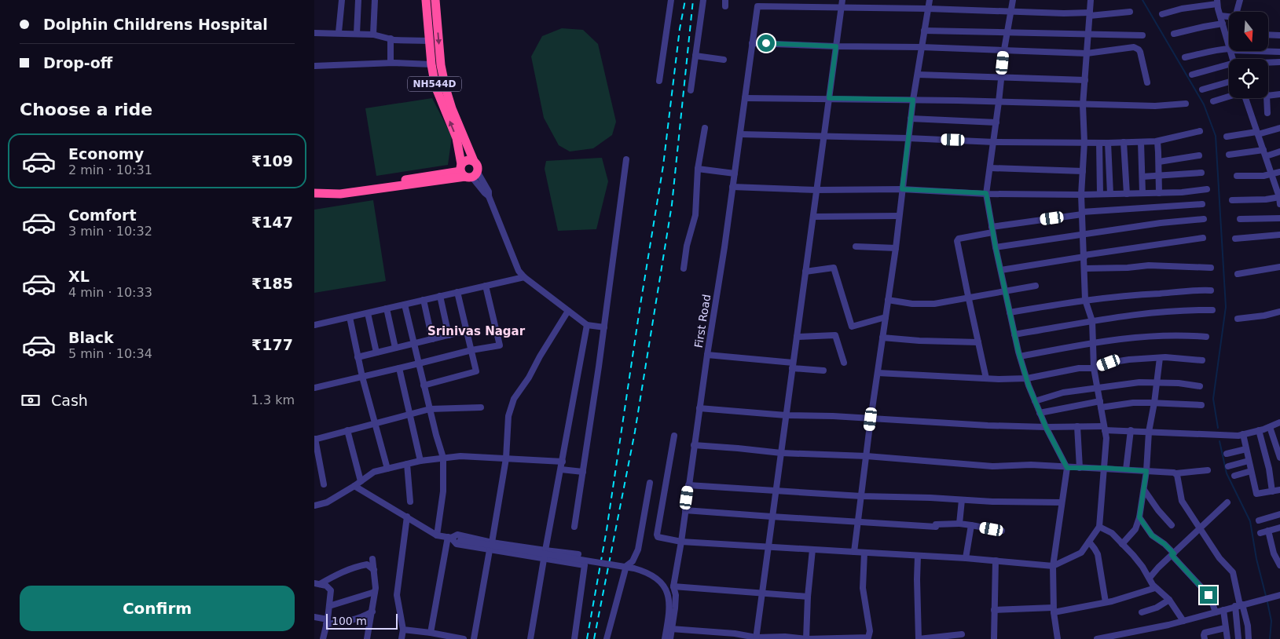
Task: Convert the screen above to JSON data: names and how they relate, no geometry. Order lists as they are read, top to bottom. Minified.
{"streets":{"highway":["NH544D"],"street":["First Road"]},"districts":["Srinivas Nagar"],"scale_bar":"100 m","north":"bottom","page":{"banner":["Dolphin Childrens Hospital","Drop-off"],"heading":"Choose a ride","list":[{"name":"Economy","note":"2 min · 10:31","value":"₹109"},{"name":"Comfort","note":"3 min · 10:32","value":"₹147"},{"name":"XL","note":"4 min · 10:33","value":"₹185"},{"name":"Black","note":"5 min · 10:34","value":"₹177"}],"pay":["Cash","1.3 km"],"buttons":"Confirm","scale":"100 m"}}
